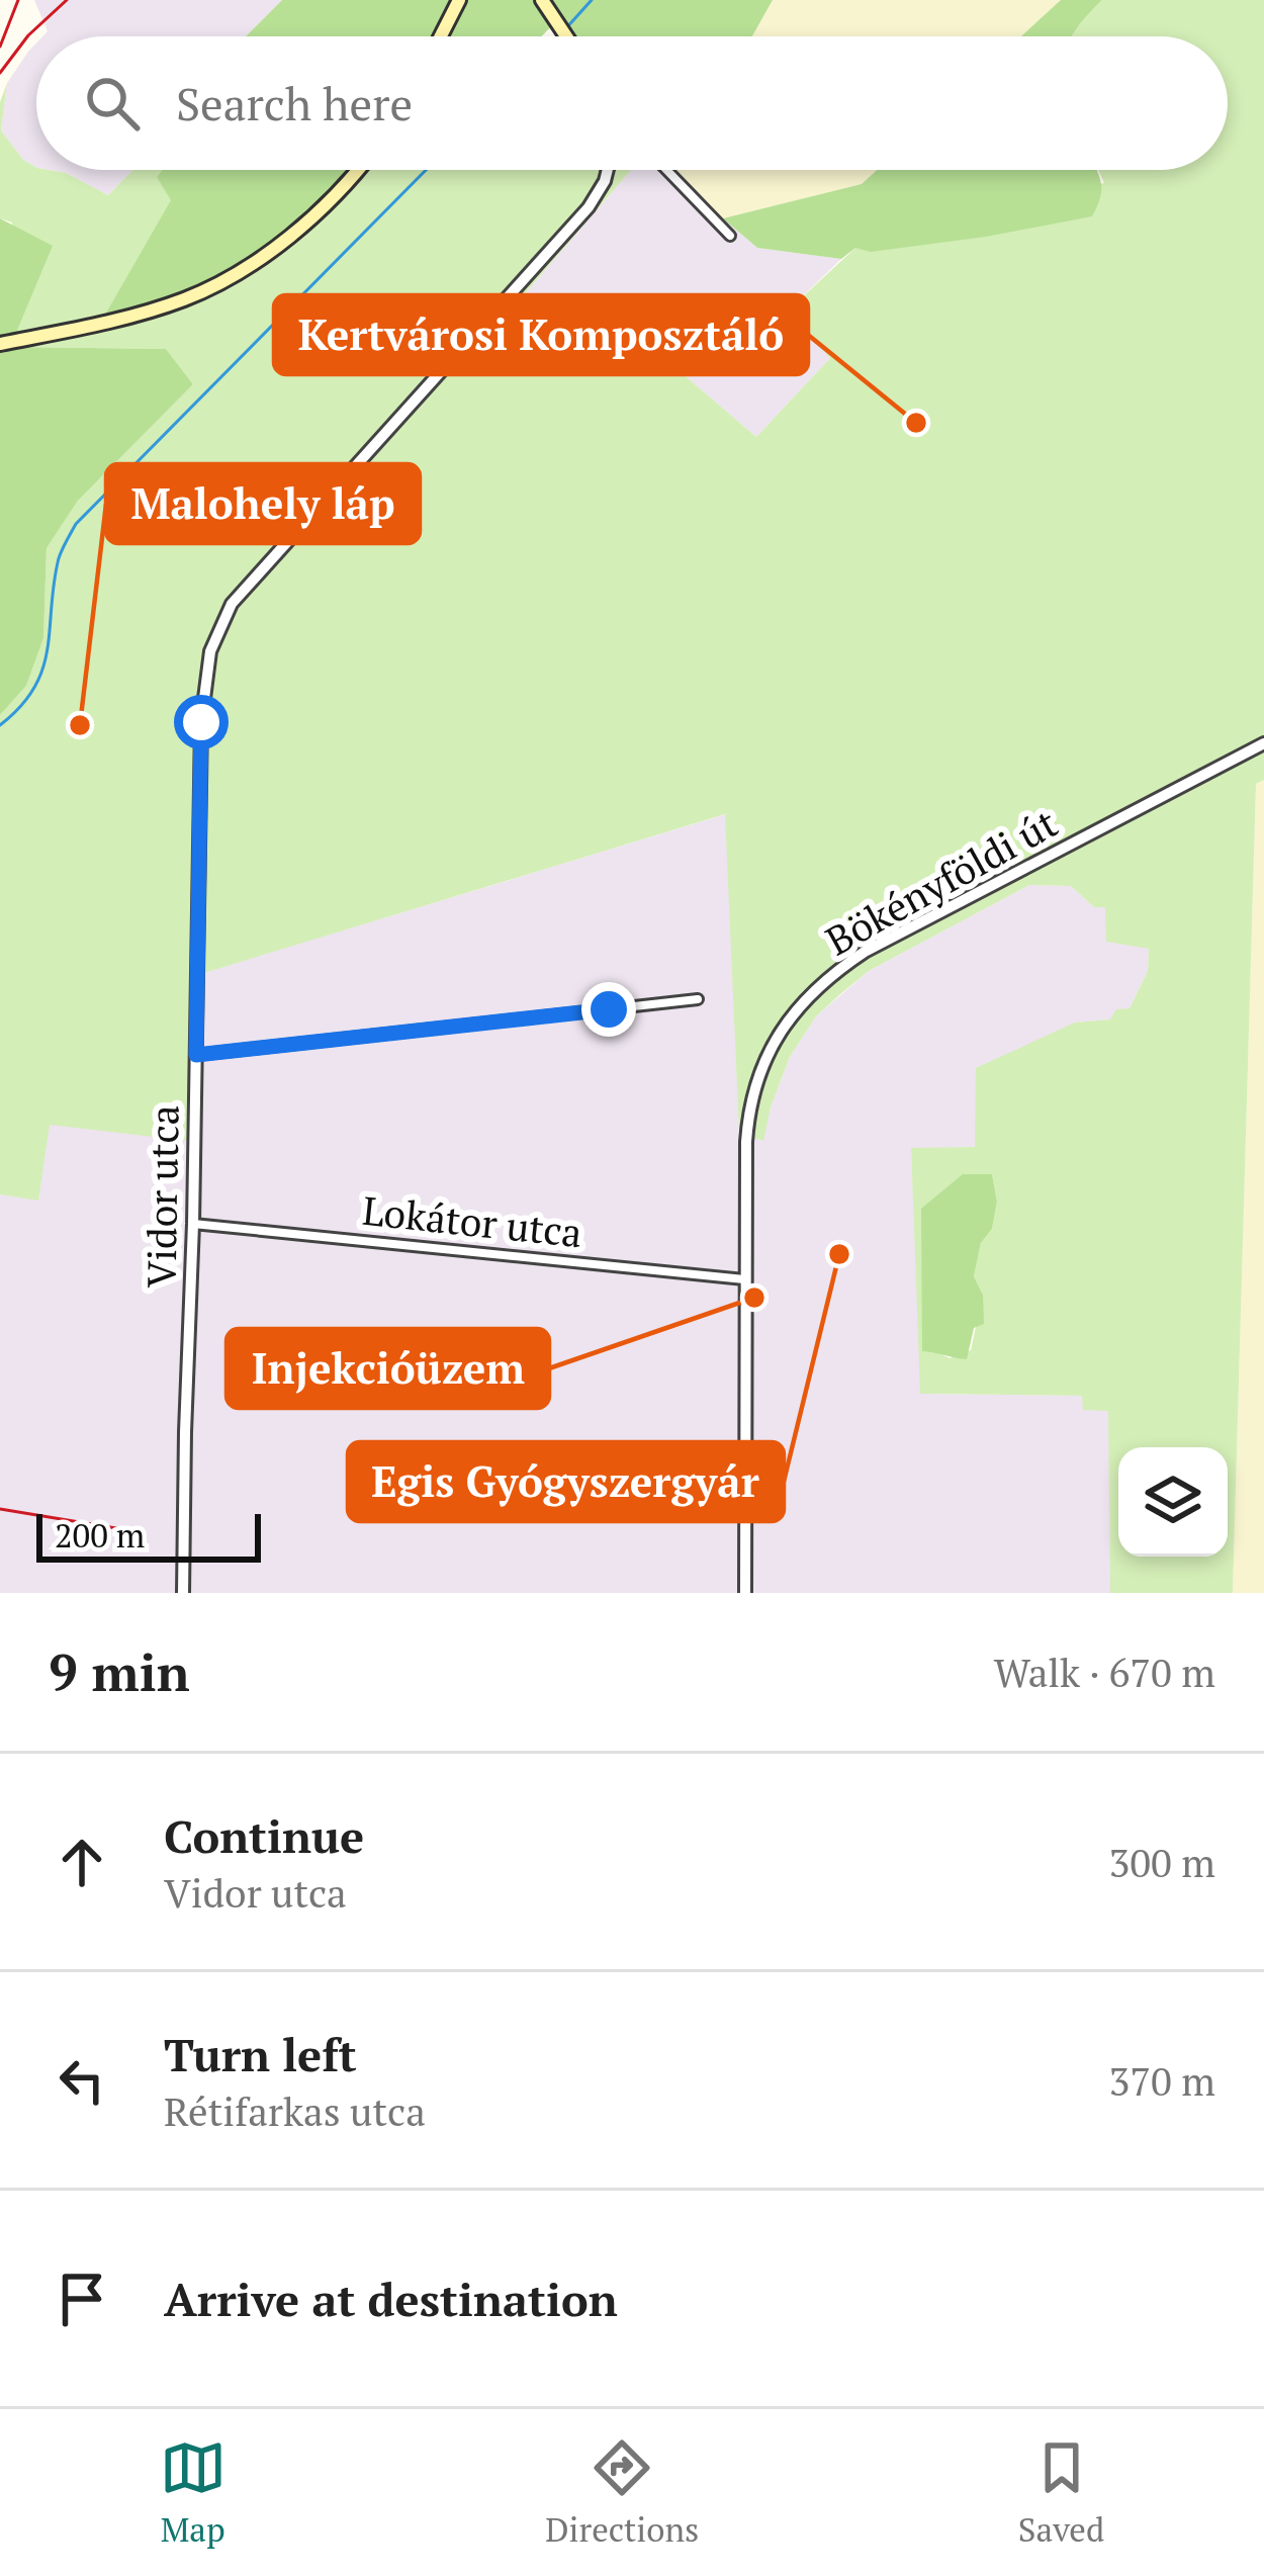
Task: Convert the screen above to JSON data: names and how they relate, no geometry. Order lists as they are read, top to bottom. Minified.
{"streets":{"street":["Bökényföldi út","Vidor utca","Lokátor utca"]},"crossings":[["Bökényföldi út","Lokátor utca"],["Vidor utca","Lokátor utca"]],"places":["Kertvárosi Komposztáló","Malohely láp","Egis Gyógyszergyár","Injekcióüzem"],"scale_bar":"200 m","page":{"search":"Search here","scale":"200 m","heading":["9 min","Walk · 670 m"],"list":[["Continue","Vidor utca","300 m"],["Turn left","Rétifarkas utca","370 m"],"Arrive at destination"],"nav":["Map","Directions","Saved"]}}
